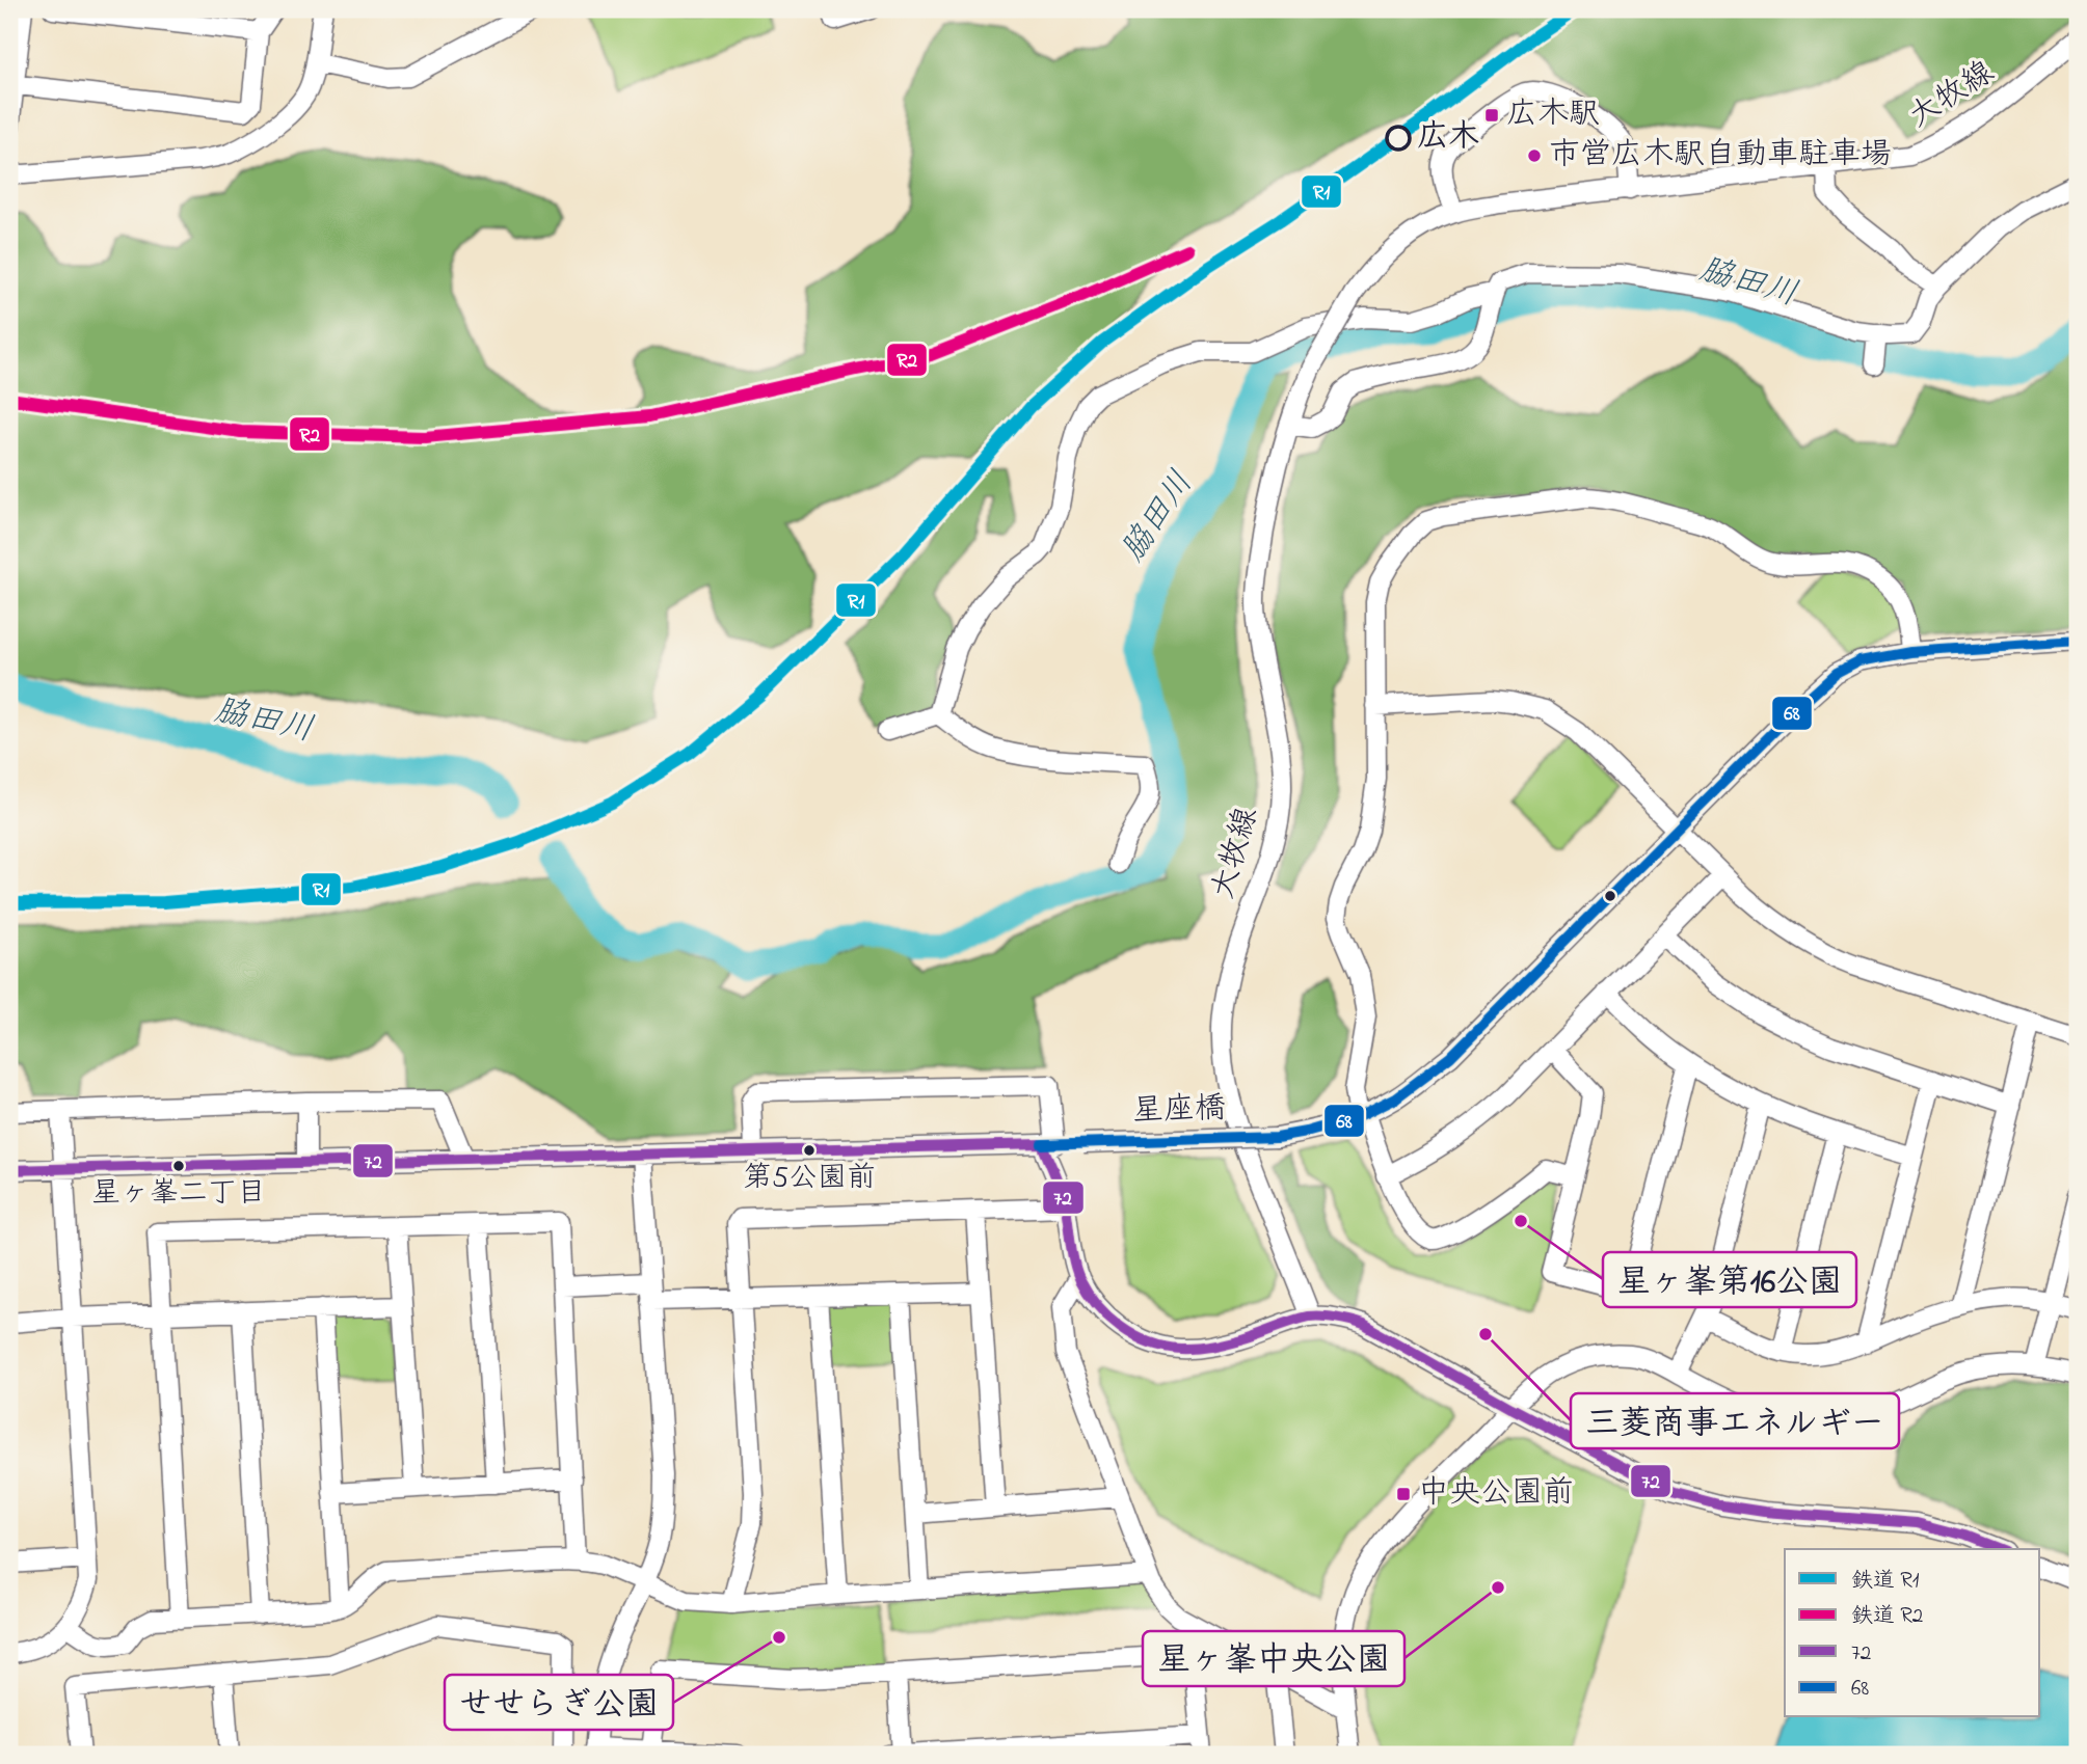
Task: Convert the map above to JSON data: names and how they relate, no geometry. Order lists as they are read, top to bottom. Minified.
{"streets":{"street":["大牧線","星座橋"]},"water":["脇田川"],"places":{"transit":["広木駅","中央公園前"],"other":["広木","市営広木駅自動車駐車場","第5公園前","星ヶ峯二丁目","星ヶ峯第16公園","三菱商事エネルギー","星ヶ峯中央公園","せせらぎ公園"]},"lines":["rail line R1","rail line R2","transit line 68","transit line 72"],"legend":["鉄道 R1","鉄道 R2","72","68"]}
